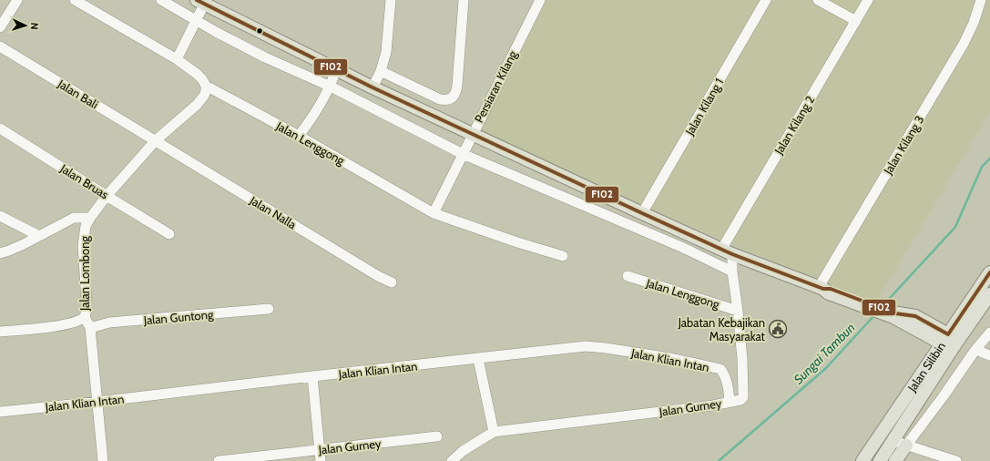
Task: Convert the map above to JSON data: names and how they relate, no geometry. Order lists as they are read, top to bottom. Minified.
{"streets":{"main road":["Jalan Silibin"],"street":["Persiaran Kilang","Jalan Bali","Jalan Kilang 1","Jalan Kilang 2","Jalan Lenggong","Jalan Kilang 3","Jalan Bruas","Jalan Nalla","Jalan Lombong","Jalan Guntong","Jalan Klian Intan","Jalan Gurney"]},"crossings":[["Persiaran Kilang","Jalan Lenggong"],["Jalan Bali","Jalan Nalla"],["Jalan Bali","Jalan Lombong"],["Jalan Kilang 2","Jalan Gurney"],["Jalan Lenggong","Jalan Lombong"],["Jalan Lenggong","Jalan Gurney"],["Jalan Bruas","Jalan Lombong"],["Jalan Nalla","Jalan Lombong"],["Jalan Lombong","Jalan Guntong"],["Jalan Lombong","Jalan Klian Intan"],["Jalan Klian Intan","Jalan Gurney"]],"water":["Sungai Tambun"],"places":{"public building":["Jabatan Kebajikan Masyarakat"]},"lines":["transit line F102"],"north":"right"}
